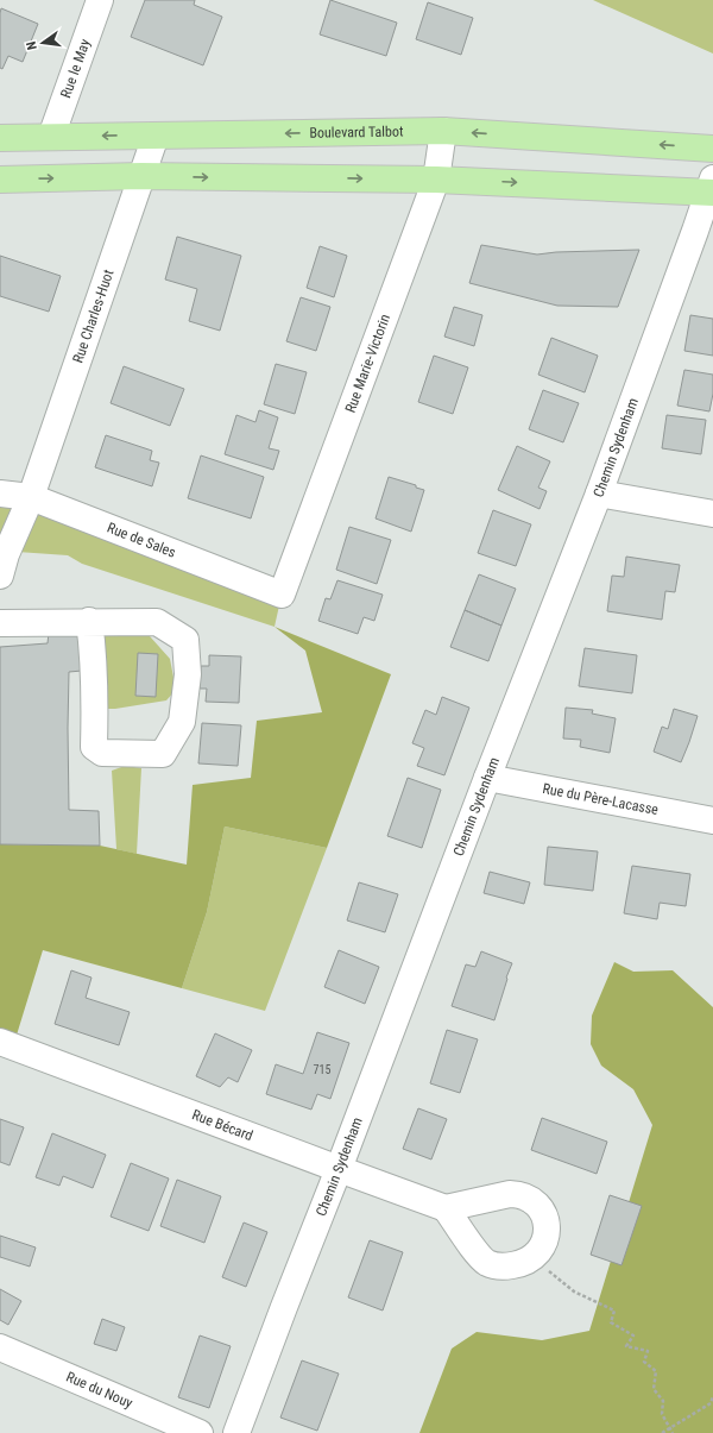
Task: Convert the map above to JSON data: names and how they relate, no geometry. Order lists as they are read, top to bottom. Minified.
{"streets":{"main road":["Boulevard Talbot"],"street":["Rue le May","Rue Charles-Huot","Rue Marie-Victorin","Chemin Sydenham","Rue de Sales","Rue du Père-Lacasse","Rue Bécard","Rue du Nouy"]},"crossings":[["Rue le May","Boulevard Talbot"],["Boulevard Talbot","Rue Charles-Huot"],["Boulevard Talbot","Rue Marie-Victorin"],["Rue Charles-Huot","Rue de Sales"],["Rue Marie-Victorin","Rue de Sales"],["Chemin Sydenham","Rue du Père-Lacasse"],["Chemin Sydenham","Rue Bécard"]],"house_numbers":["715"],"north":"left"}
